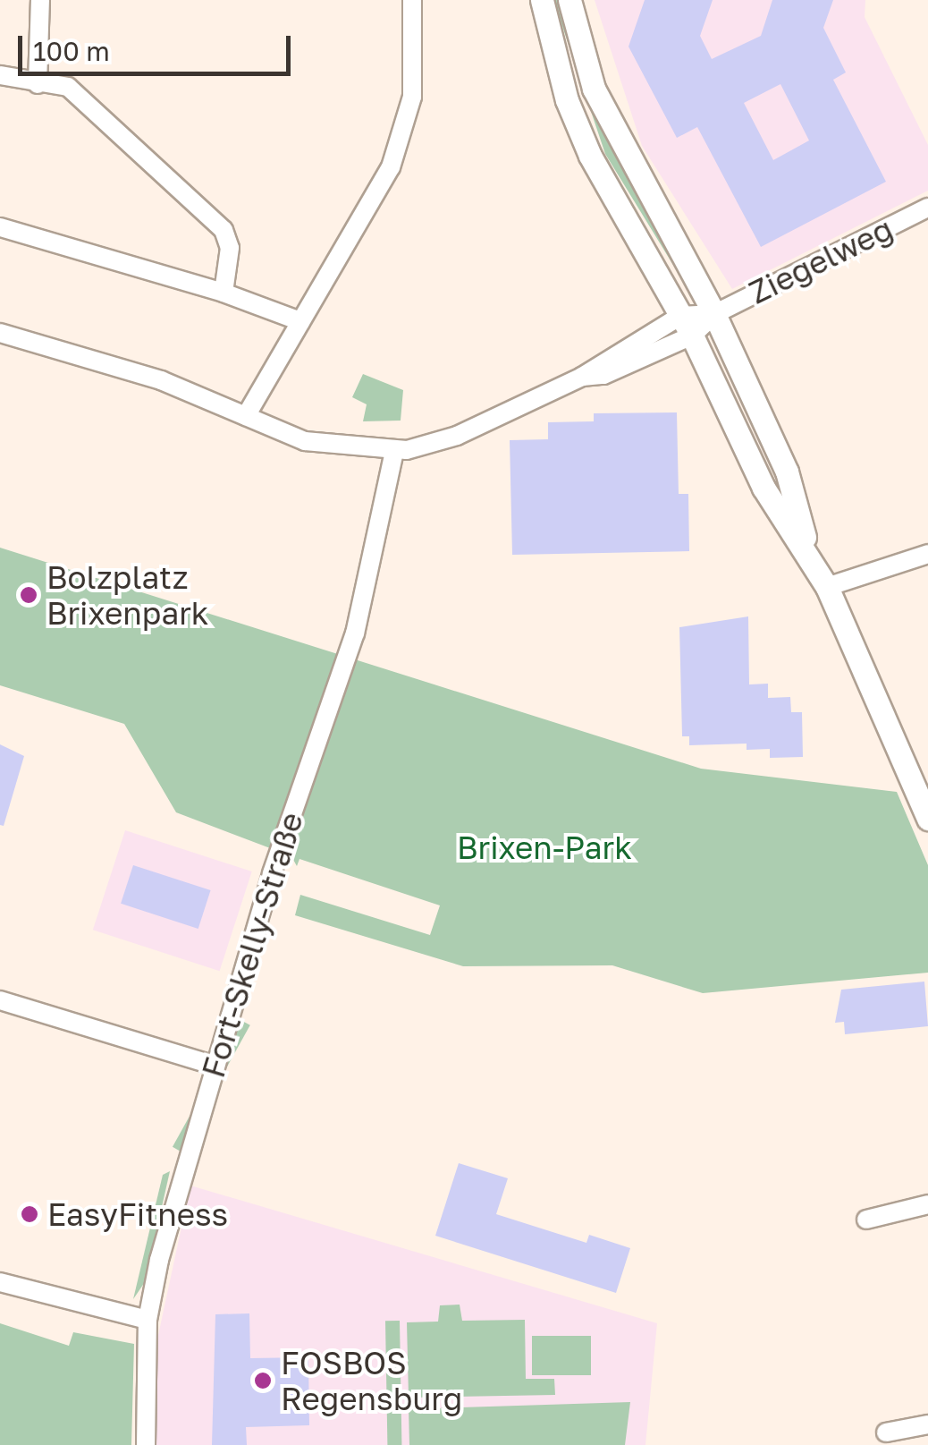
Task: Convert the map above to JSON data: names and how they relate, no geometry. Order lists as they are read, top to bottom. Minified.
{"streets":{"street":["Ziegelweg","Fort-Skelly-Straße"]},"parks":["Brixen-Park"],"places":["Bolzplatz Brixenpark","EasyFitness","FOSBOS Regensburg"],"scale_bar":"100 m"}
